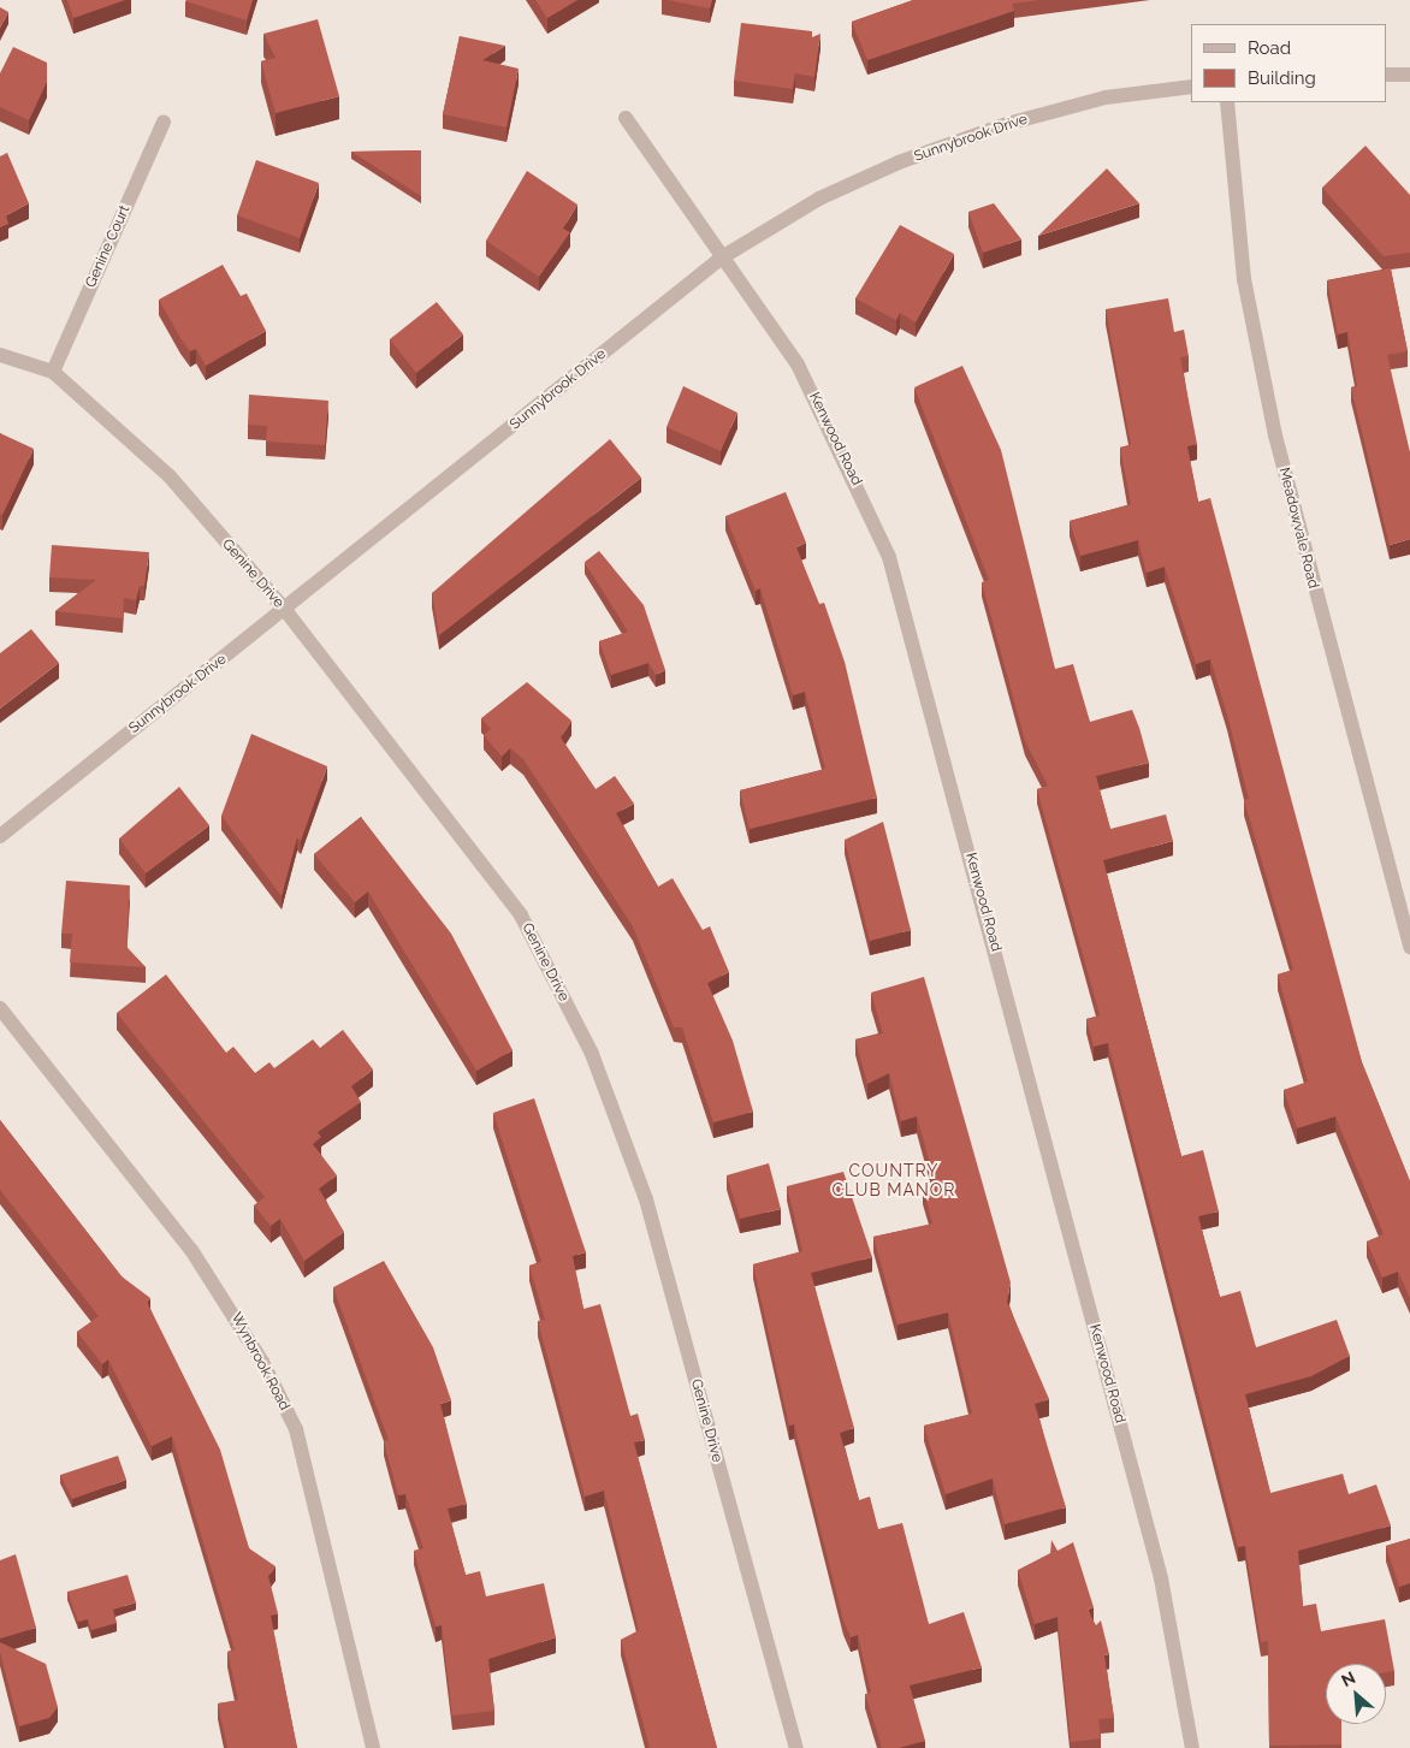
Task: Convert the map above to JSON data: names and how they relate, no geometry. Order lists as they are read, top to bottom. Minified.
{"streets":{"street":["Sunnybrook Drive","Genine Court","Kenwood Road","Meadowvale Road","Genine Drive","Wynbrook Road"]},"crossings":[["Sunnybrook Drive","Kenwood Road"],["Sunnybrook Drive","Genine Drive"],["Genine Court","Genine Drive"]],"districts":["COUNTRY CLUB MANOR"],"legend":["Road","Building"],"north":"top left"}
